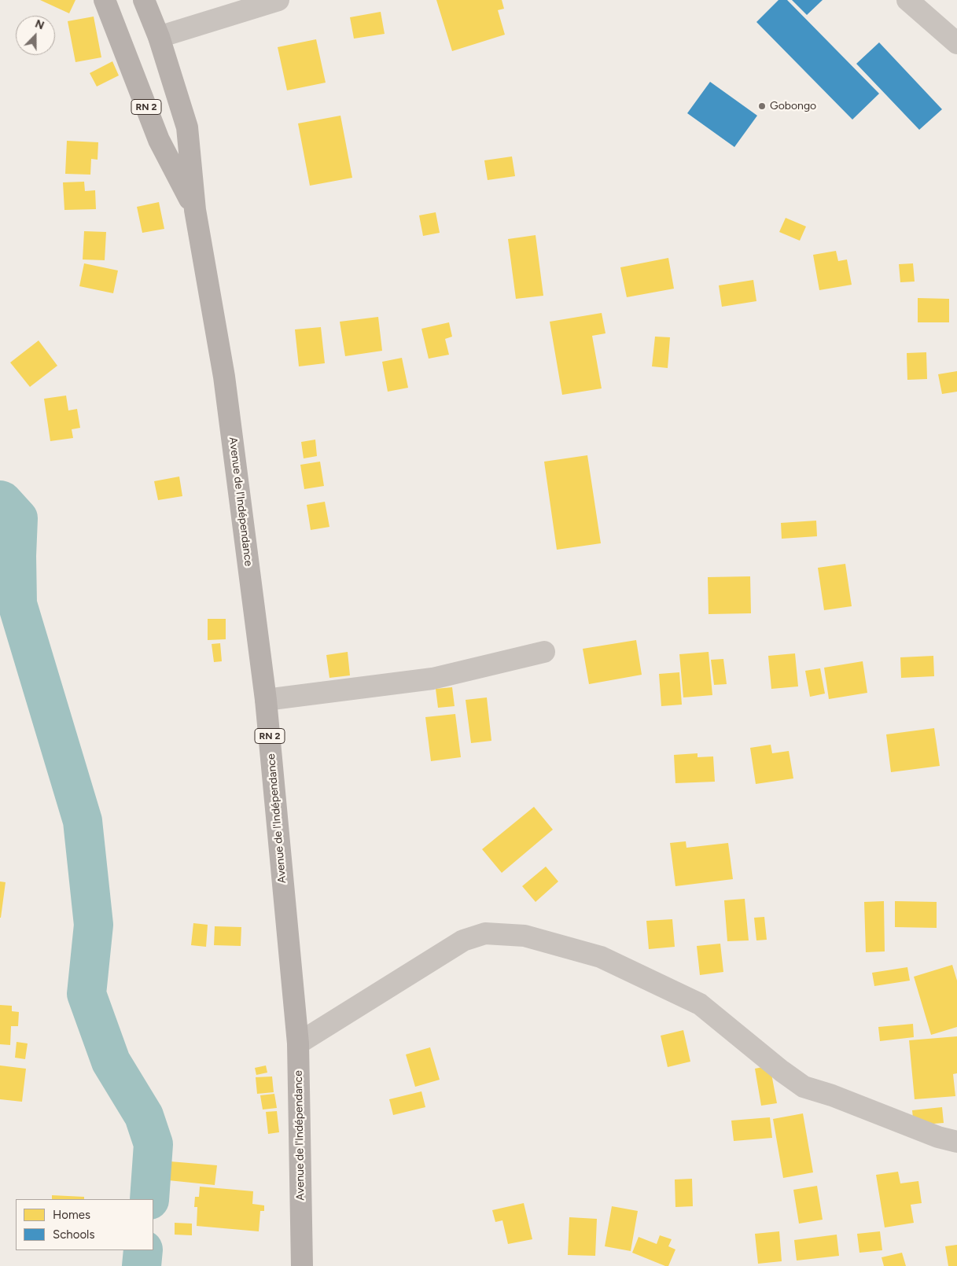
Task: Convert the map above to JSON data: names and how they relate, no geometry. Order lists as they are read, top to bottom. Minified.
{"streets":{"main road":["RN 2","Avenue de l'Indépendance"]},"places":["Gobongo"],"legend":["Homes","Schools"],"north":"top"}
